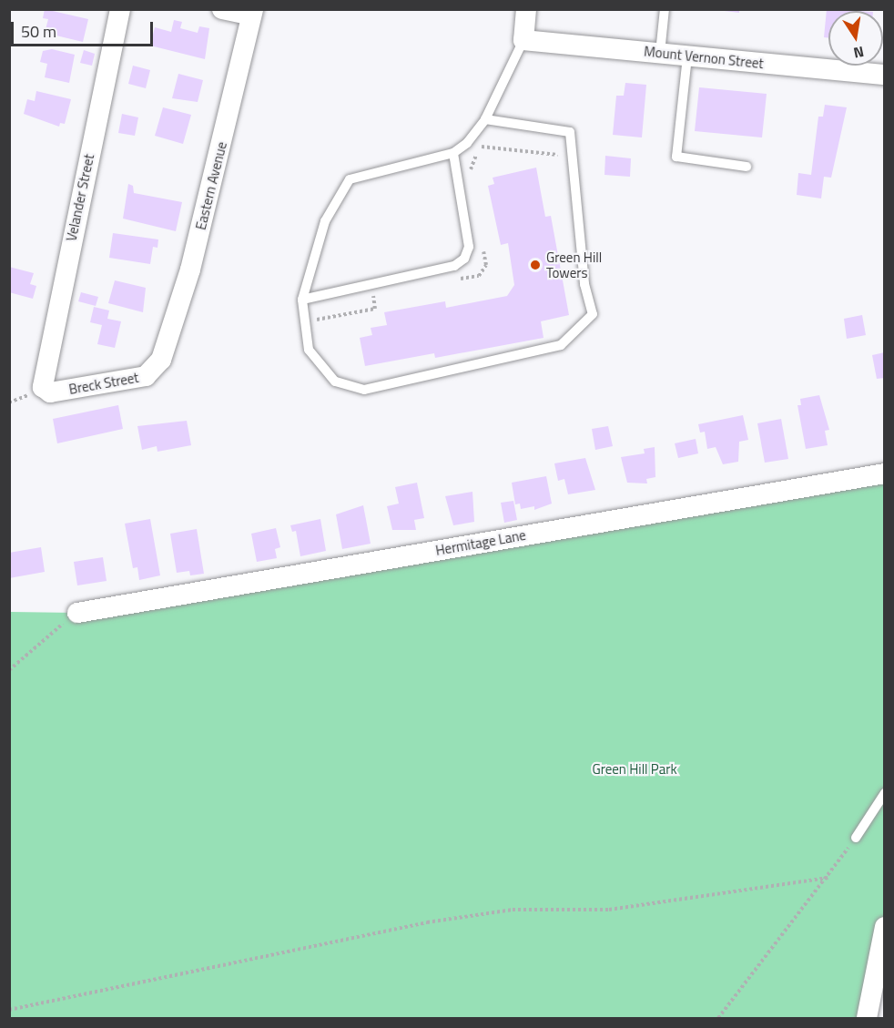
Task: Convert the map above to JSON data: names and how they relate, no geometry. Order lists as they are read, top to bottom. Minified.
{"streets":{"street":["Mount Vernon Street","Eastern Avenue","Velander Street","Breck Street","Hermitage Lane"]},"crossings":[["Eastern Avenue","Breck Street"],["Velander Street","Breck Street"]],"parks":["Green Hill Park"],"places":["Green Hill Towers"],"scale_bar":"50 m","north":"bottom"}
